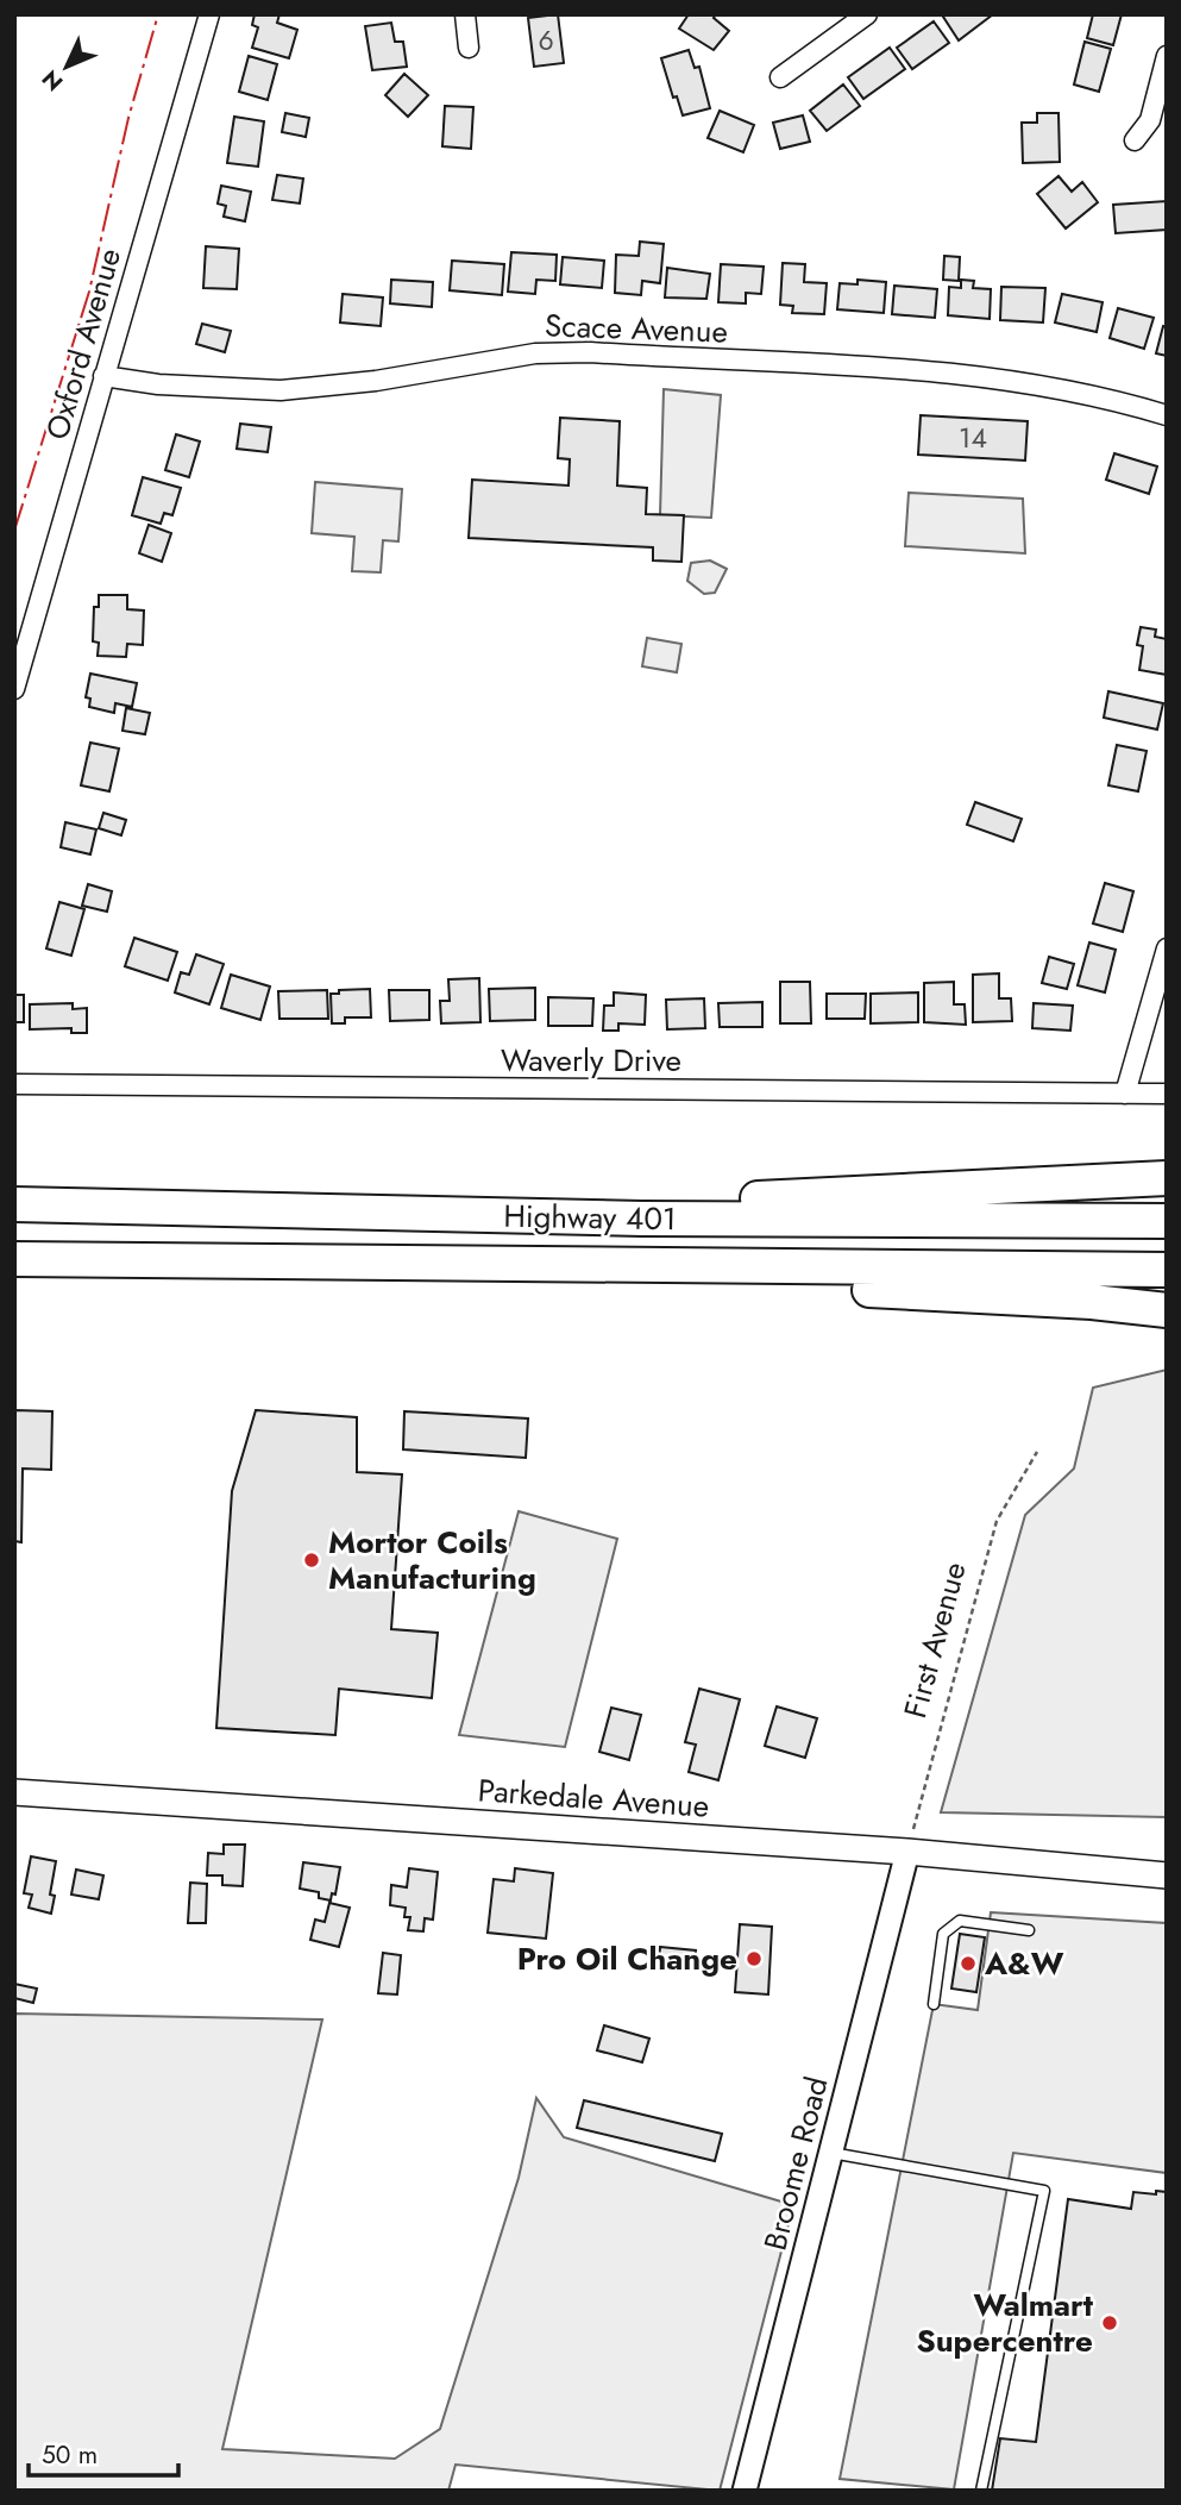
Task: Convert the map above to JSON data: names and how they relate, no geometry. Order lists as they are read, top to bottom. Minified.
{"streets":{"highway":["Highway 401"],"main road":["Parkedale Avenue"],"street":["Scace Avenue","Oxford Avenue","Waverly Drive","Broome Road"],"path":["First Avenue"]},"crossings":[["Scace Avenue","Oxford Avenue"],["First Avenue","Parkedale Avenue"],["First Avenue","Broome Road"],["Parkedale Avenue","Broome Road"]],"places":["Mortor Coils Manufacturing","Pro Oil Change","A&W","Walmart Supercentre"],"house_numbers":["6","14"],"scale_bar":"50 m","north":"bottom left"}
